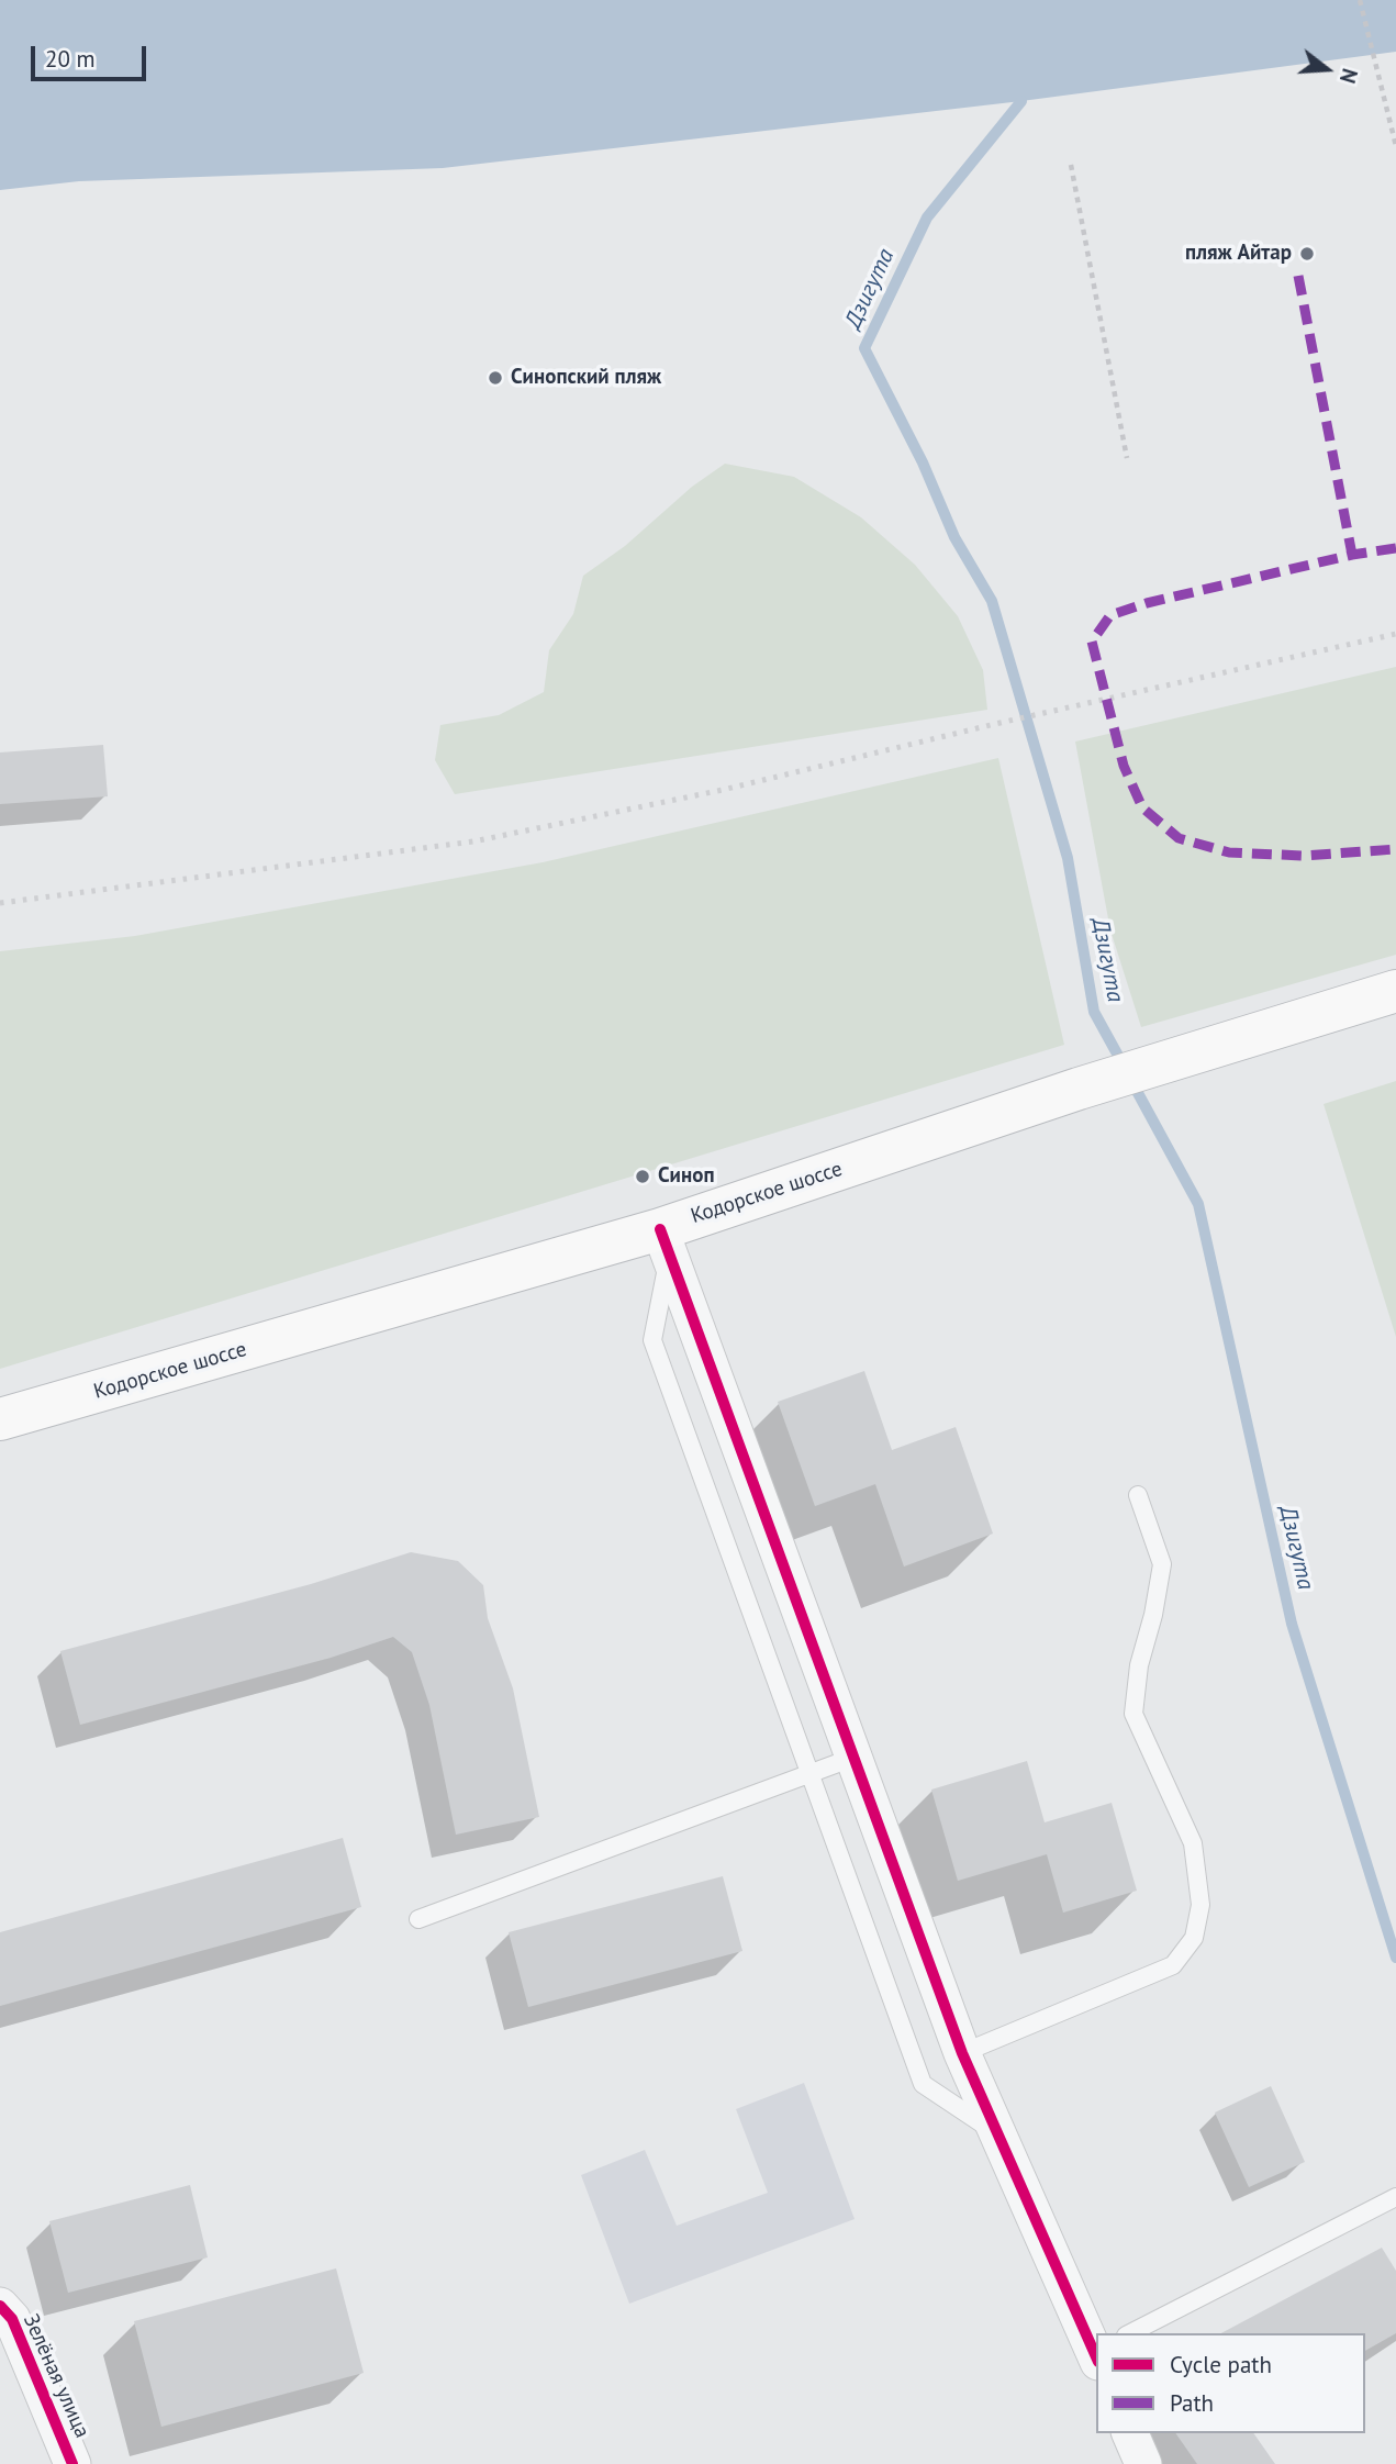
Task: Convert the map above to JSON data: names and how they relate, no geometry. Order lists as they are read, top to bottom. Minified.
{"streets":{"highway":["Кодорское шоссе"],"street":["Зелёная улица"]},"water":["Дзигута"],"places":["пляж Айтар","Синопский пляж","Синоп"],"legend":["Cycle path","Path"],"scale_bar":"20 m","north":"right"}
